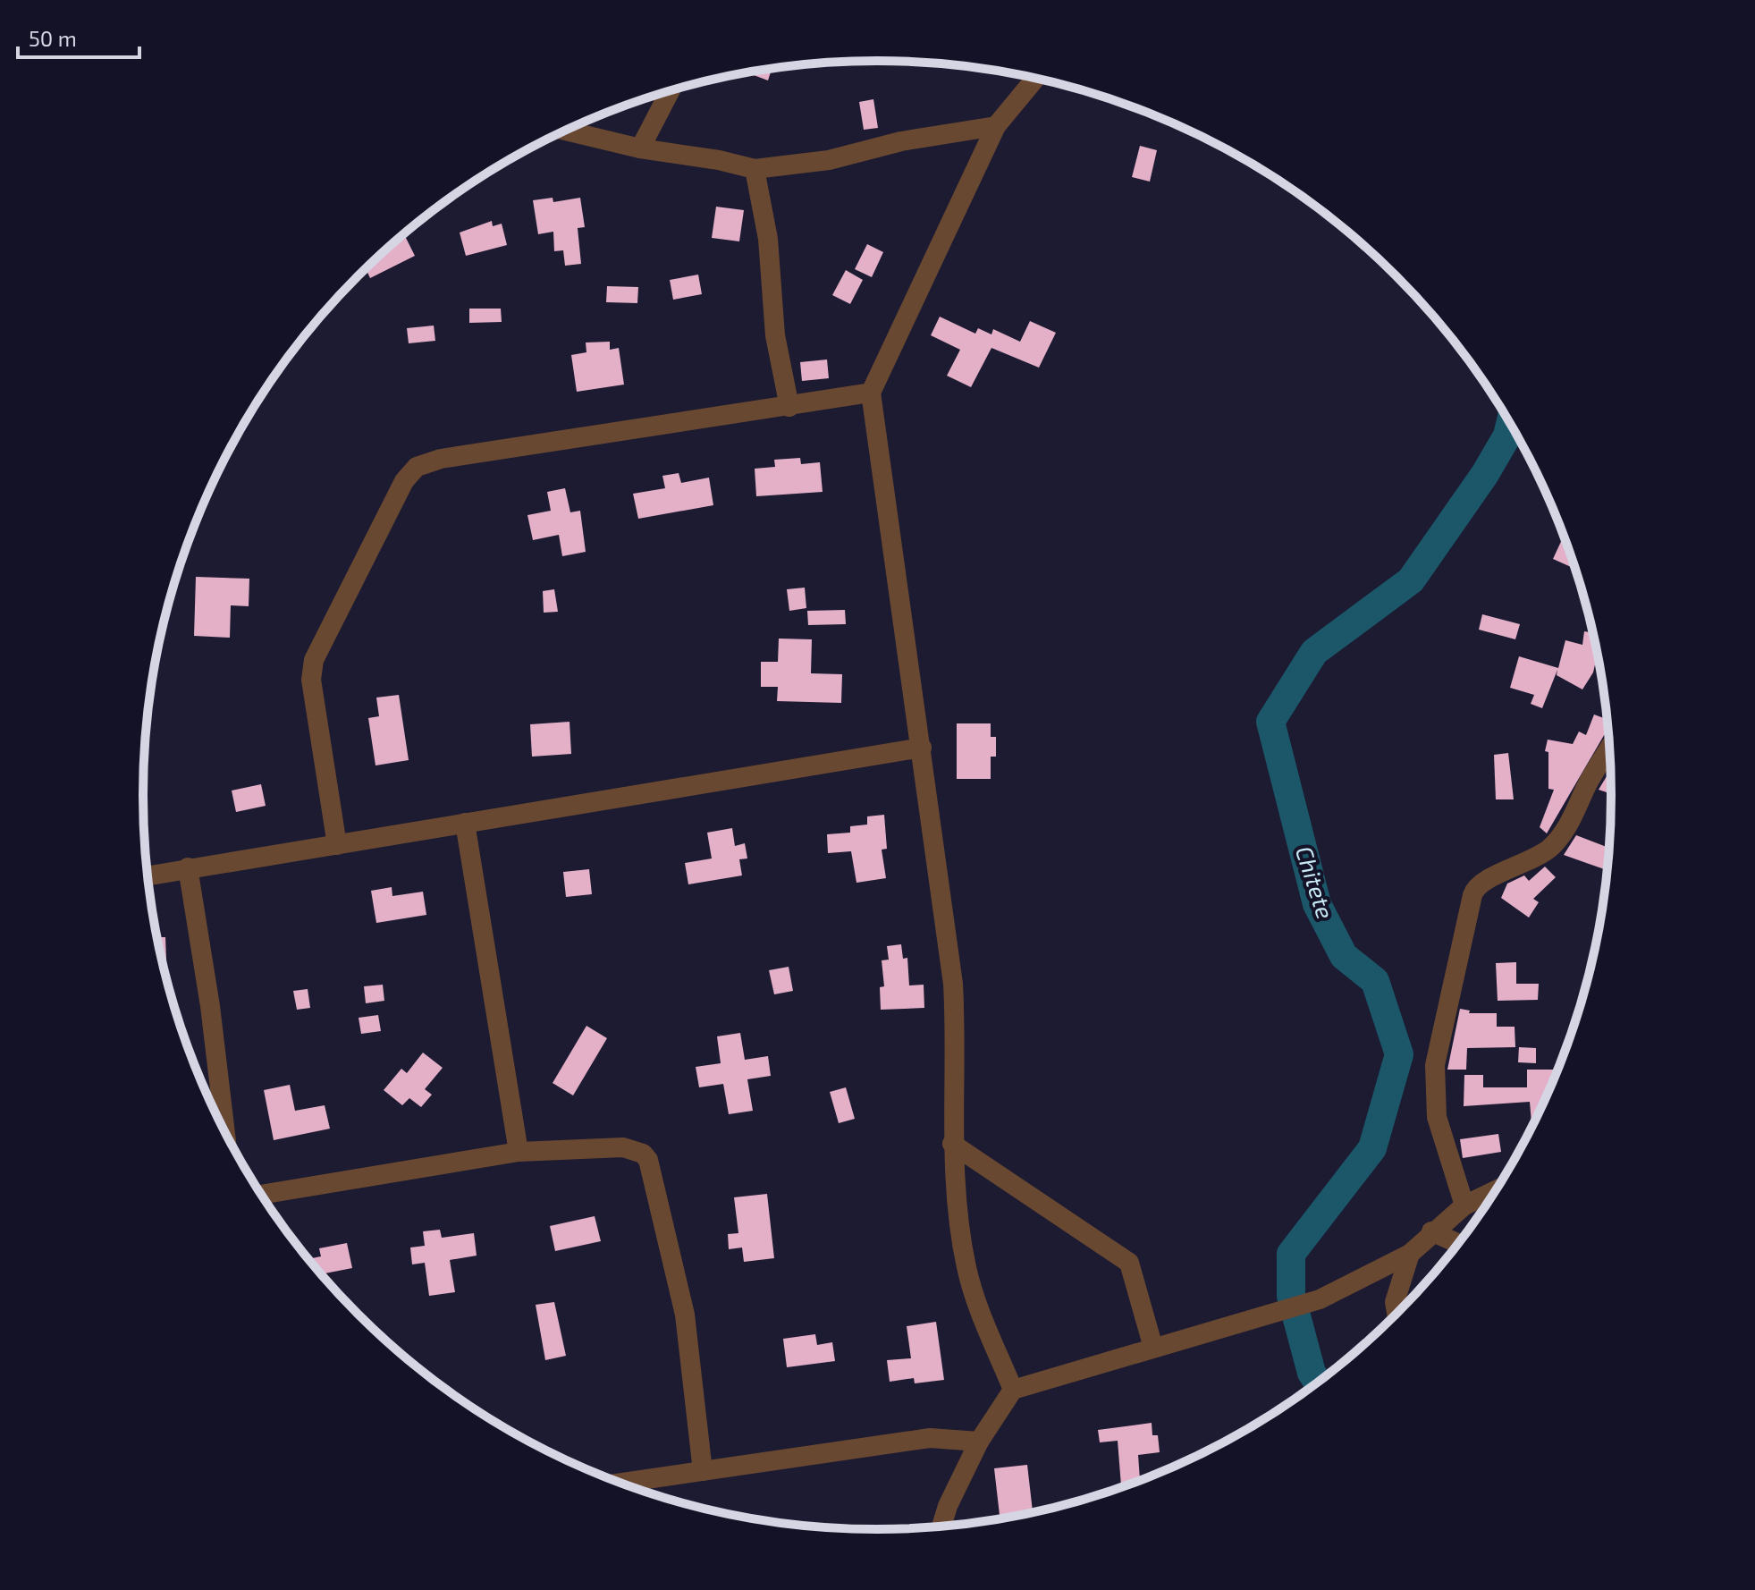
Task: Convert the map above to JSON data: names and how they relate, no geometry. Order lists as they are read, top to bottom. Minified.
{"water":["Chitete"],"scale_bar":"50 m"}
